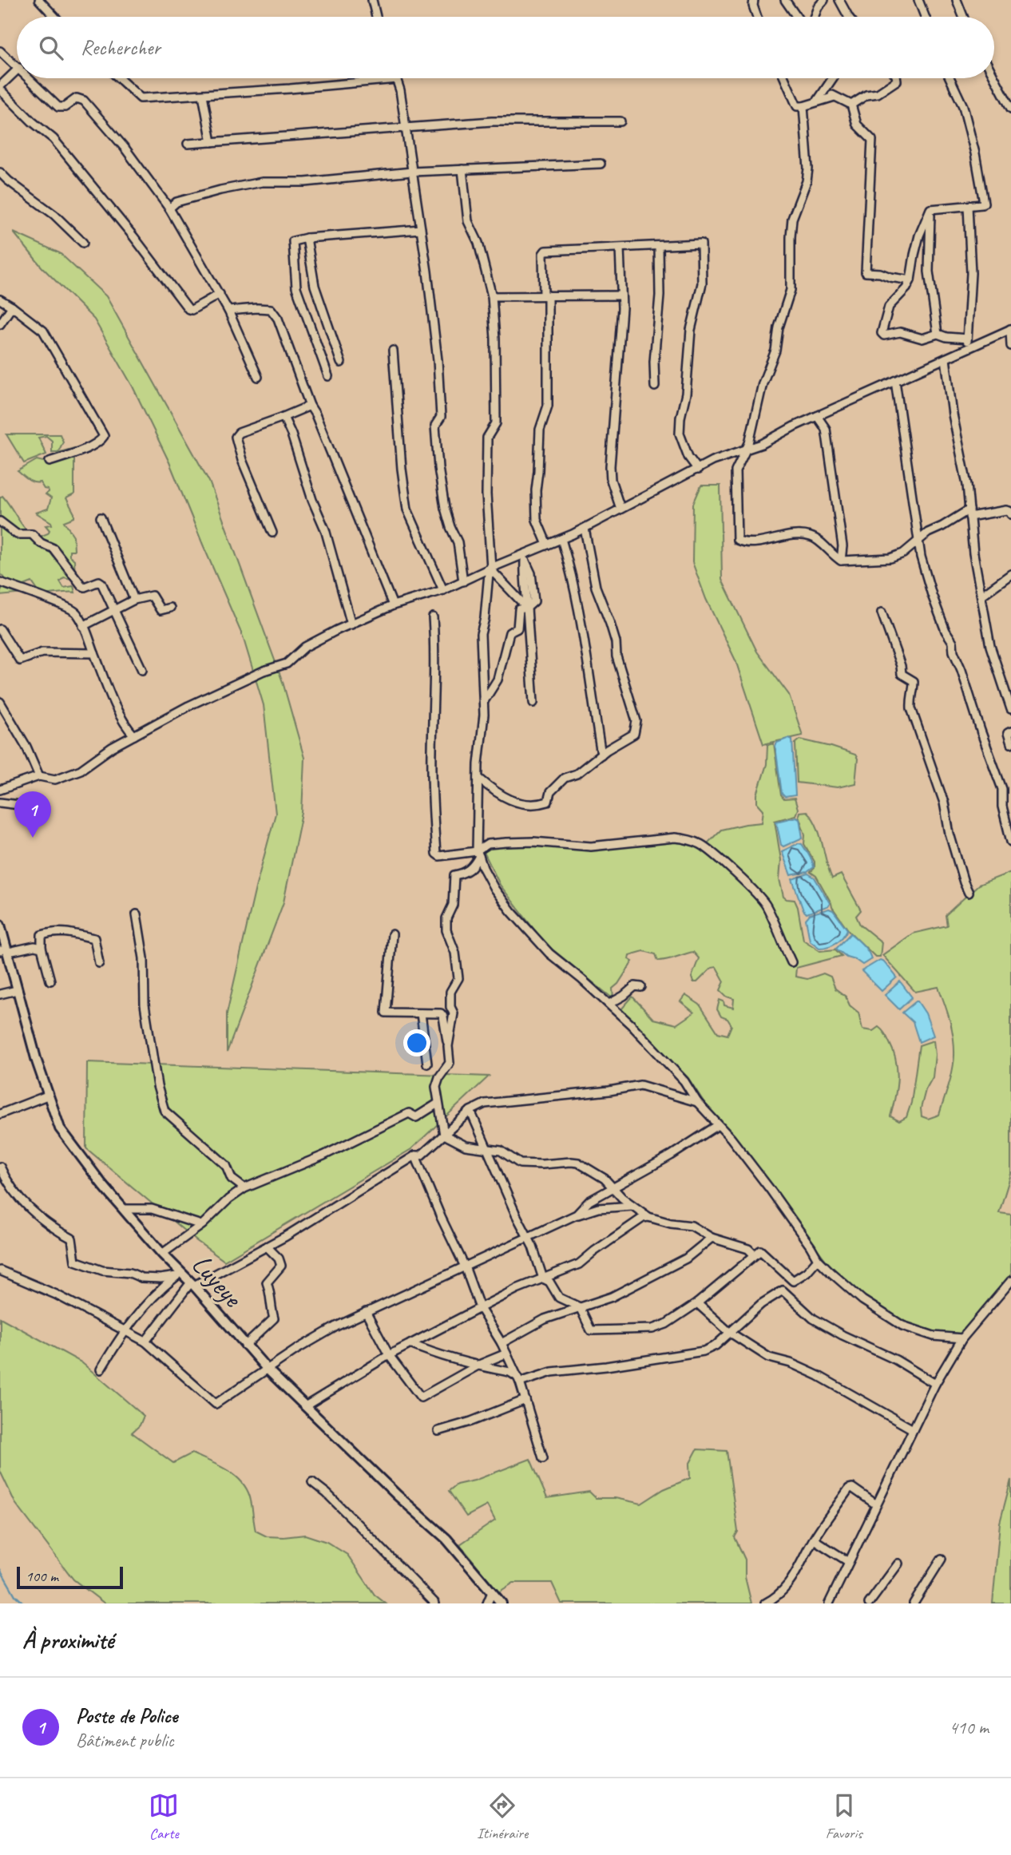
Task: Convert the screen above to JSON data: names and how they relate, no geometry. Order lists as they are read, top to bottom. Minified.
{"streets":{"street":["Luyeye"]},"scale_bar":"100 m","page":{"search":"Rechercher","pins":"1","scale":"100 m","heading":"À proximité","list":[{"mark":"1","name":"Poste de Police","note":"Bâtiment public","value":"410 m"}],"nav":["Carte","Itinéraire","Favoris"]}}
